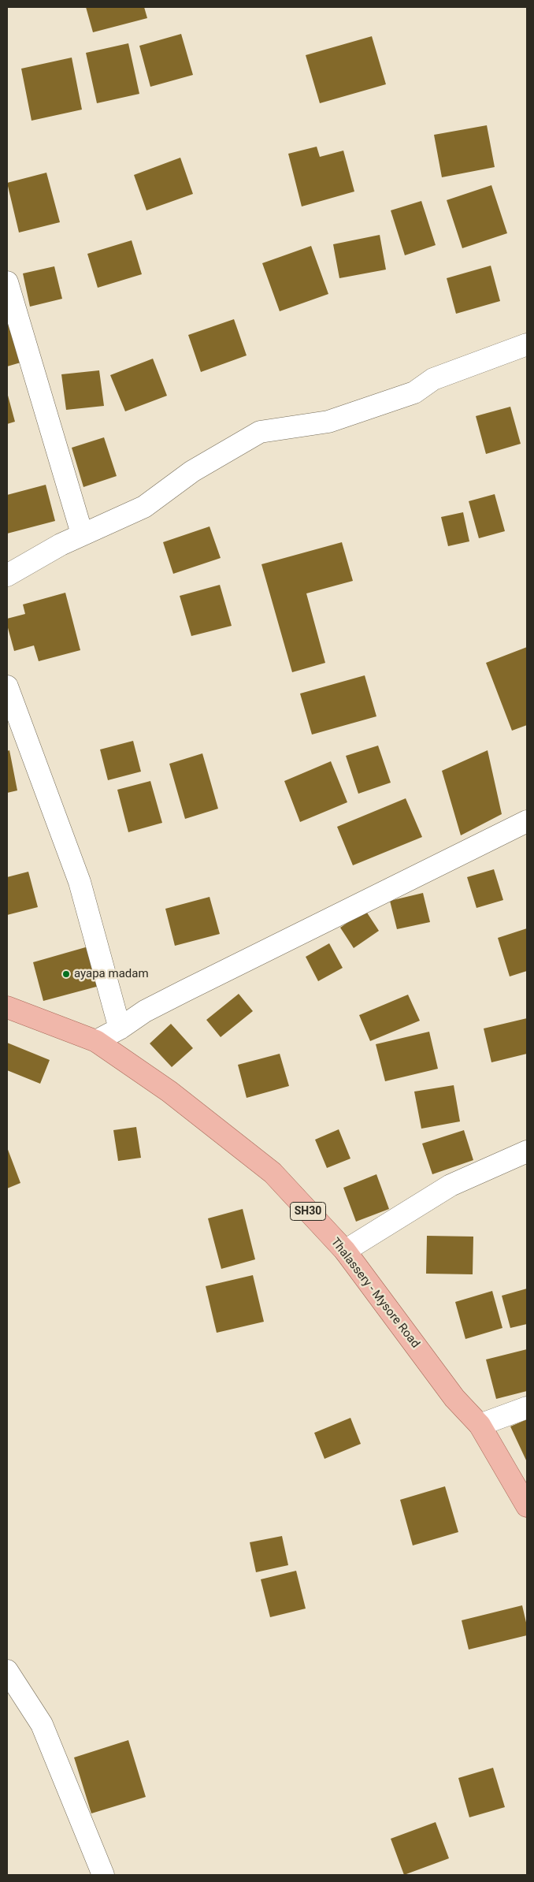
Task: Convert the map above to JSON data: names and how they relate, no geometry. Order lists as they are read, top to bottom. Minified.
{"streets":{"main road":["SH30","Thalassery - Mysore Road"]},"places":["ayapa madam"]}
